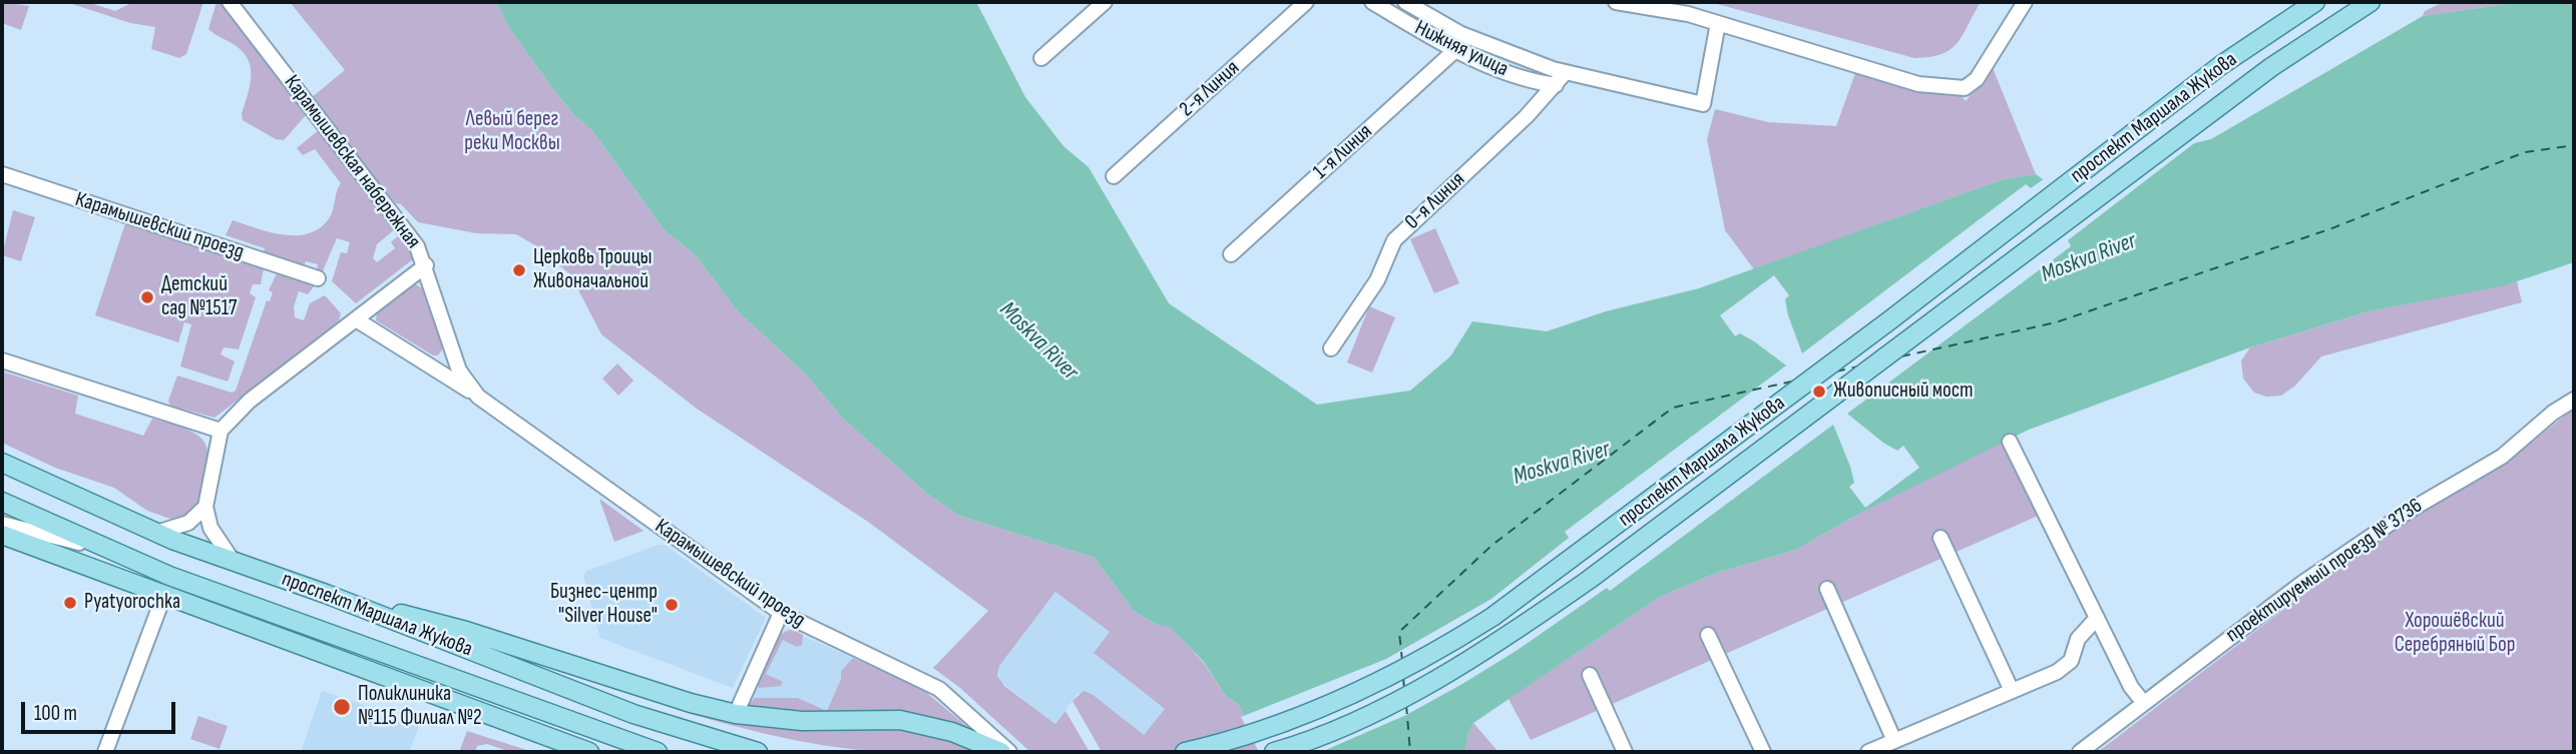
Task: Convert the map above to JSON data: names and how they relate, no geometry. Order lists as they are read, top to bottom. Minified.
{"streets":{"main road":["проспект Маршала Жукова"],"street":["Нижняя улица","2-я Линия","1-я Линия","Карамышевская набережная","0-я Линия","Карамышевский проезд","проектируемый проезд № 3736"]},"crossings":[["Нижняя улица","1-я Линия"],["Нижняя улица","0-я Линия"],["Карамышевская набережная","Карамышевский проезд"]],"water":["Moskva River"],"parks":["Левый берег реки Москвы","Хорошёвский Серебряный Бор"],"places":["Церковь Троицы Живоначальной","Детский сад №1517","Живописный мост","Pyatyorochka","Бизнес-центр \"Silver House\"","Поликлиника №115 Филиал №2"],"scale_bar":"100 m"}
